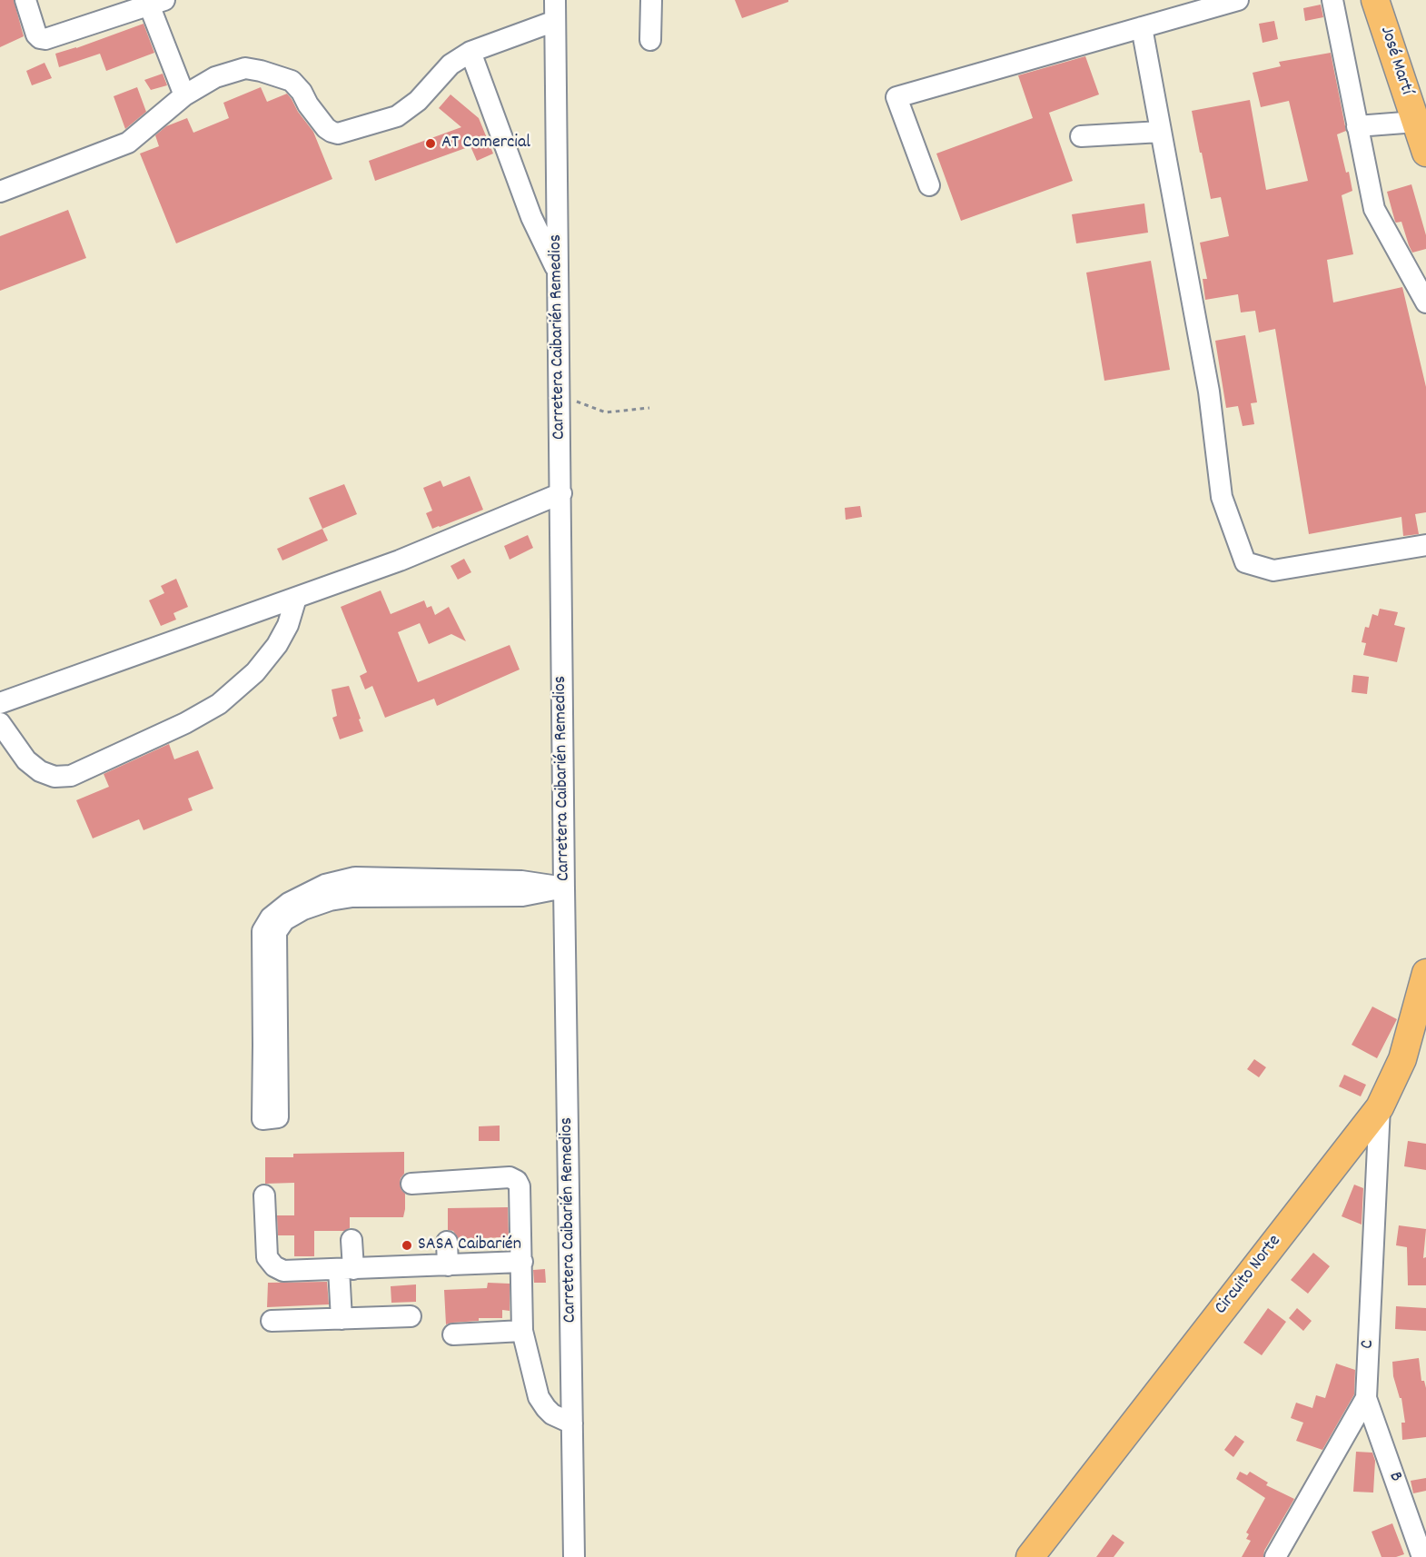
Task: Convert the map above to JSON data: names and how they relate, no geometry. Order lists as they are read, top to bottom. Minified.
{"streets":{"main road":["José Martí","Circuito Norte"],"street":["Carretera Caibarién Remedios","C","B"]},"crossings":[["Circuito Norte","C"],["C","B"]],"places":["AT Comercial","SASA Caibarién"]}
